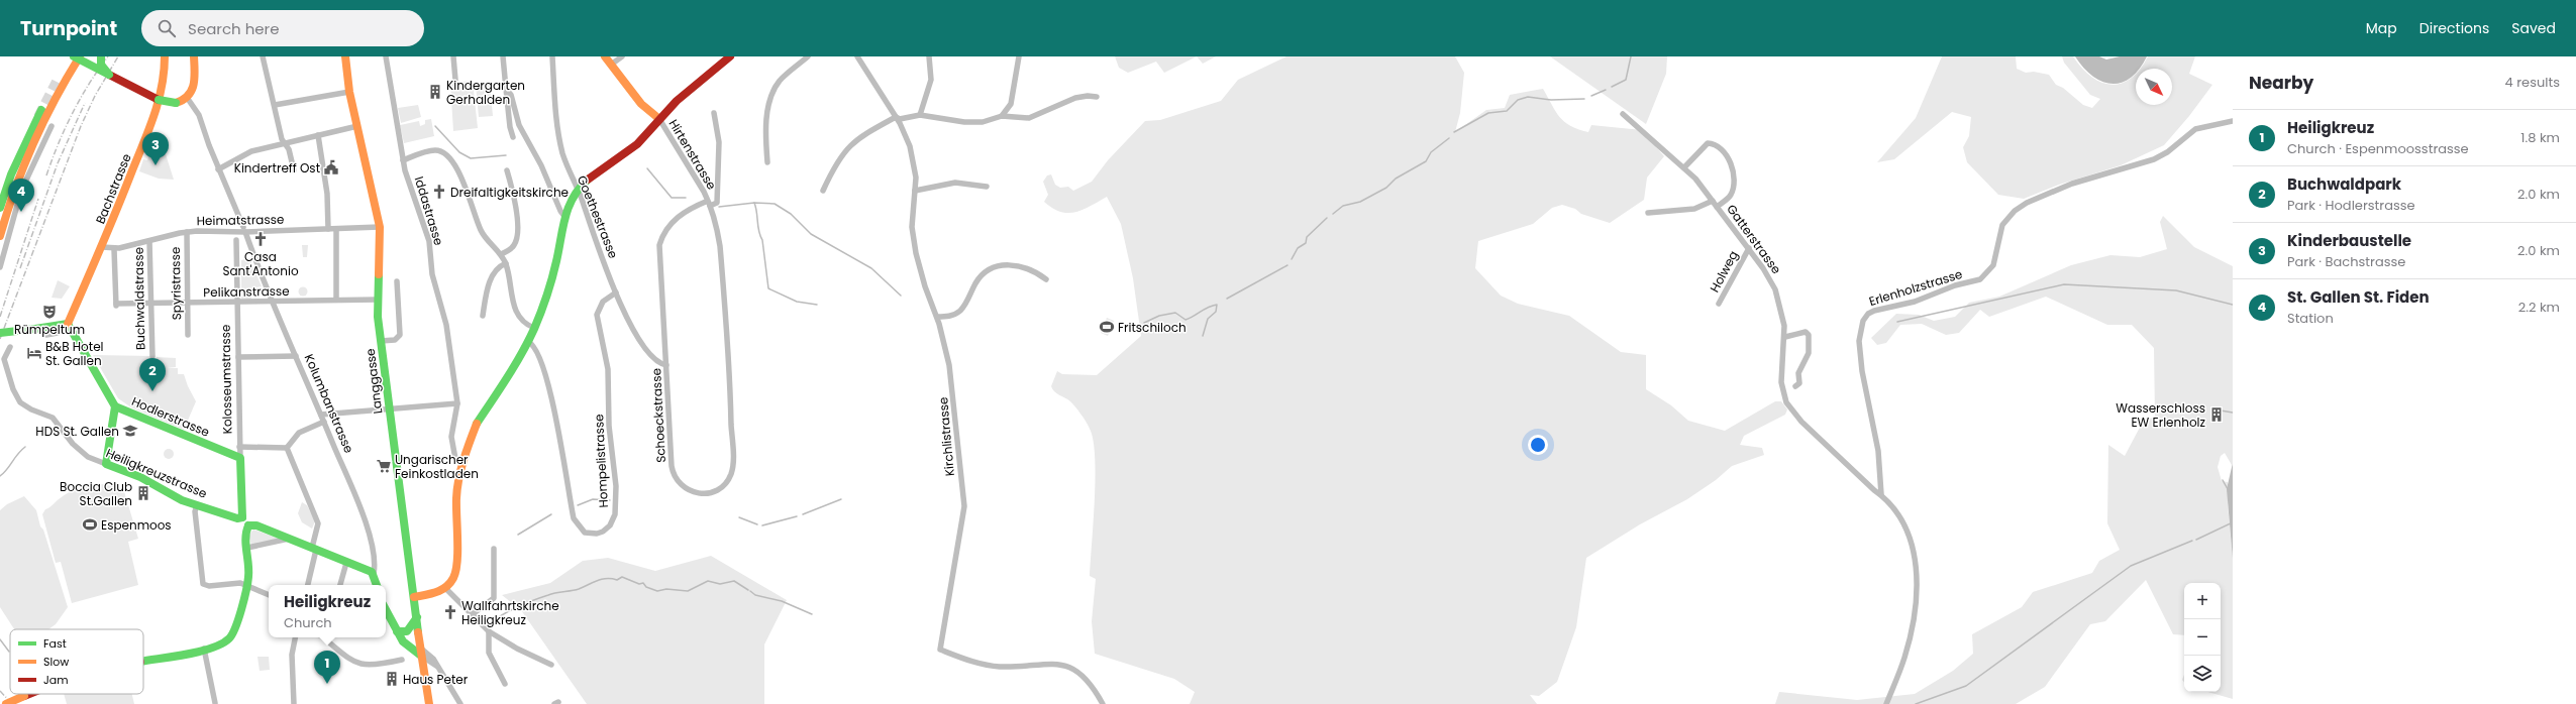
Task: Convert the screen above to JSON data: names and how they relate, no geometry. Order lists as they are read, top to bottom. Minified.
{"streets":{"main road":["Bachstrasse","Kolosseumstrasse","Langgasse","Kolumbanstrasse","Hodlerstrasse","Heiligkreuzstrasse"],"street":["Hirtenstrasse","Iddastrasse","Goethestrasse","Heimatstrasse","Gatterstrasse","Holweg","Spyristrasse","Erlenholzstrasse","Pelikanstrasse","Buchwaldstrasse","Schoeckstrasse","Kirchlistrasse","Hompelistrasse"]},"crossings":[["Hirtenstrasse","Schoeckstrasse"],["Bachstrasse","Heimatstrasse"],["Goethestrasse","Schoeckstrasse"],["Goethestrasse","Hompelistrasse"],["Heimatstrasse","Spyristrasse"],["Heimatstrasse","Pelikanstrasse"],["Heimatstrasse","Buchwaldstrasse"],["Heimatstrasse","Langgasse"],["Heimatstrasse","Kolumbanstrasse"],["Gatterstrasse","Holweg"],["Gatterstrasse","Erlenholzstrasse"],["Spyristrasse","Pelikanstrasse"],["Pelikanstrasse","Buchwaldstrasse"],["Pelikanstrasse","Kolosseumstrasse"],["Pelikanstrasse","Langgasse"],["Pelikanstrasse","Kolumbanstrasse"],["Kolosseumstrasse","Hodlerstrasse"],["Kolosseumstrasse","Heiligkreuzstrasse"]],"places":{"building":["Kindergarten Gerhalden","Wasserschloss EW Erlenholz","Boccia Club St.Gallen","Haus Peter"],"public building":["Kindertreff Ost"],"church":["Dreifaltigkeitskirche","Casa Sant'Antonio","Wallfahrtskirche Heiligkreuz"],"theatre":["Rümpeltum"],"sports":["Fritschiloch","Espenmoos"],"hotel":["B&B Hotel St. Gallen"],"school or university":["HDS St. Gallen"],"supermarket":["Ungarischer Feinkostladen"]},"legend":["Fast","Slow","Jam"],"north":"bottom right","page":{"header":"Turnpoint","search":"Search here","nav":["Map","Directions","Saved"],"heading":["Nearby","4 results"],"list":[{"mark":"1","name":"Heiligkreuz","note":"Church · Espenmoosstrasse","value":"1.8 km"},{"mark":"2","name":"Buchwaldpark","note":"Park · Hodlerstrasse","value":"2.0 km"},{"mark":"3","name":"Kinderbaustelle","note":"Park · Bachstrasse","value":"2.0 km"},{"mark":"4","name":"St. Gallen St. Fiden","note":"Station","value":"2.2 km"}],"pins":["3","4","2","1"],"map_buttons":["+","−"],"popup":["Heiligkreuz","Church"]}}
